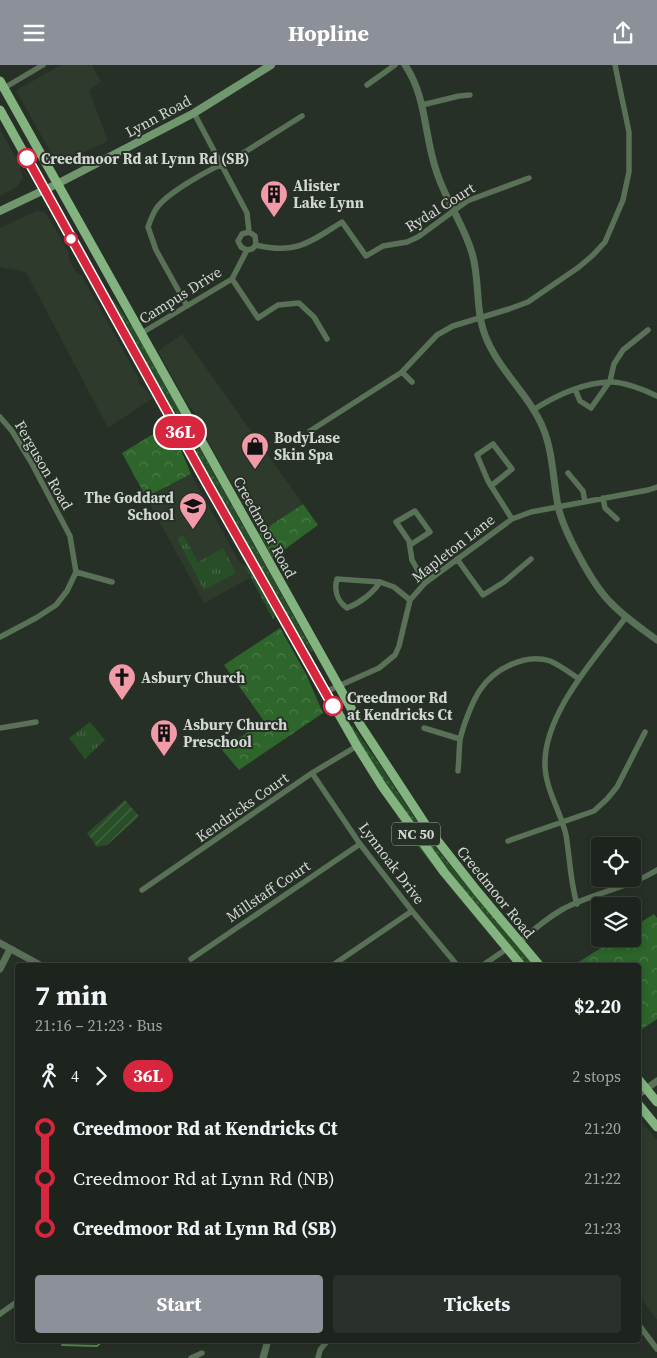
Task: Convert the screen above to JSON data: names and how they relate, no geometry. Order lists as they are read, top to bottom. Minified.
{"streets":{"main road":["Lynn Road","Creedmoor Road","NC 50"],"street":["Rydal Court","Campus Drive","Ferguson Road","Mapleton Lane","Kendricks Court","Lynnoak Drive","Millstaff Court"]},"crossings":[["Lynn Road","Creedmoor Road"],["Rydal Court","Campus Drive"],["Campus Drive","Creedmoor Road"],["Creedmoor Road","Mapleton Lane"],["Creedmoor Road","Kendricks Court"],["Kendricks Court","Lynnoak Drive"],["Lynnoak Drive","Millstaff Court"]],"places":{"other":["Creedmoor Rd at Lynn Rd (SB)","Creedmoor Rd at Kendricks Ct"],"building":["Alister Lake Lynn","Asbury Church Preschool"],"shop":["BodyLase Skin Spa"],"school or university":["The Goddard School"],"church":["Asbury Church"]},"lines":["bus line 36L"],"page":{"header":"Hopline","on_map":"36L","heading":["7 min","21:16 – 21:23 · Bus","$2.20"],"legs":["4","36L","2 stops"],"list":[{"name":"Creedmoor Rd at Kendricks Ct","value":"21:20"},{"name":"Creedmoor Rd at Lynn Rd (NB)","value":"21:22"},{"name":"Creedmoor Rd at Lynn Rd (SB)","value":"21:23"}],"buttons":["Start","Tickets"]}}
